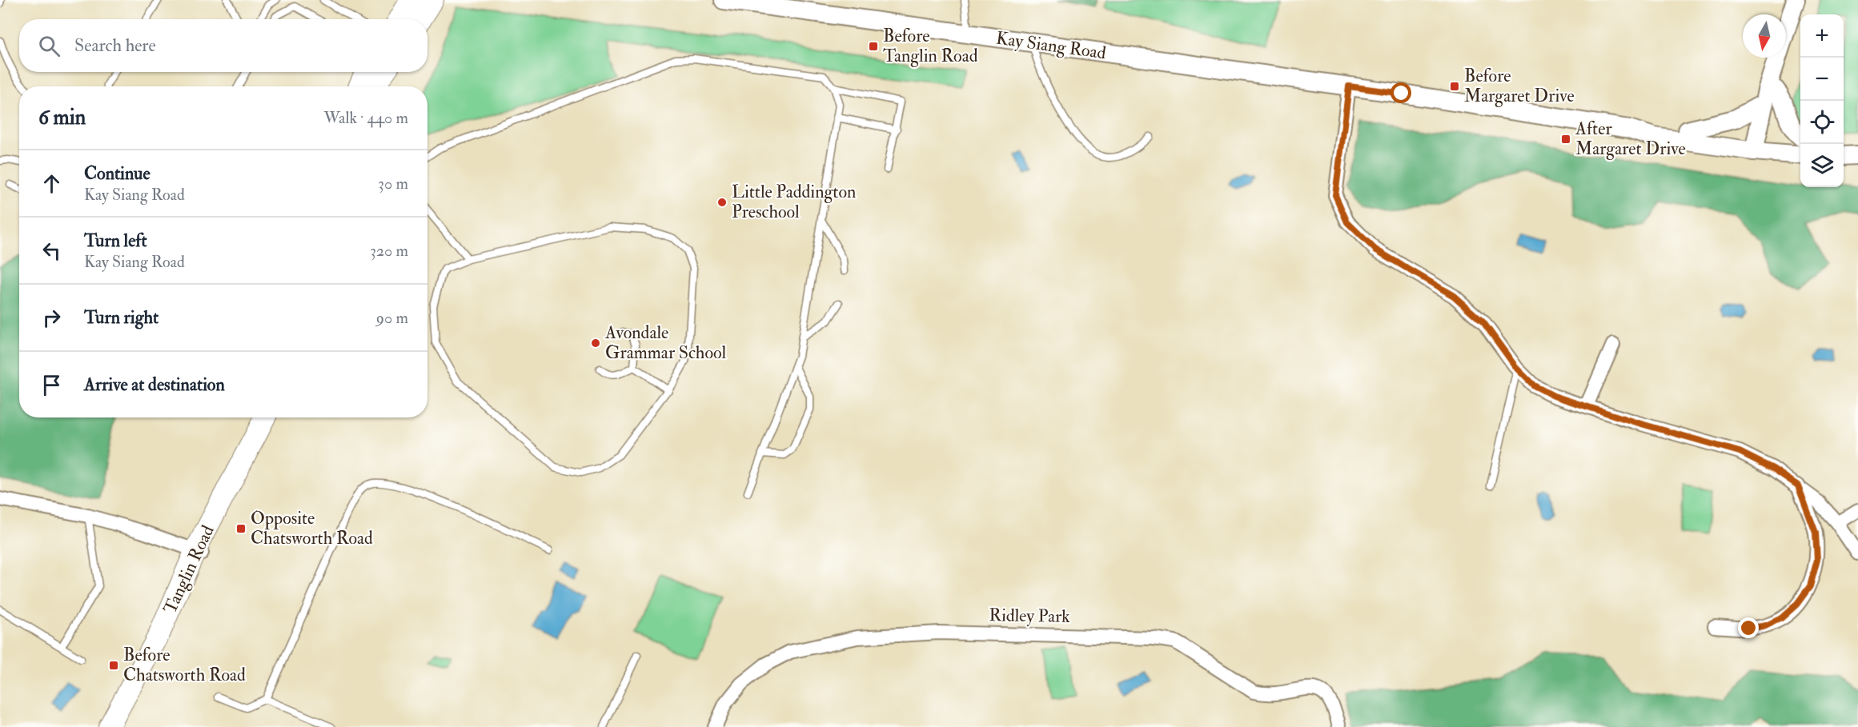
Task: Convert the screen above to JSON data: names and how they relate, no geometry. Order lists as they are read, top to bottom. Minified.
{"streets":{"main road":["Tanglin Road"],"street":["Kay Siang Road","Ridley Park"]},"places":{"transit":["Before Tanglin Road","Before Margaret Drive","After Margaret Drive","Opposite Chatsworth Road","Before Chatsworth Road"],"other":["Little Paddington Preschool","Avondale Grammar School"]},"north":"bottom","page":{"map_buttons":["+","−"],"search":"Search here","heading":["6 min","Walk · 440 m"],"list":[["Continue","Kay Siang Road","30 m"],["Turn left","Kay Siang Road","320 m"],["Turn right","90 m"],"Arrive at destination"]}}
